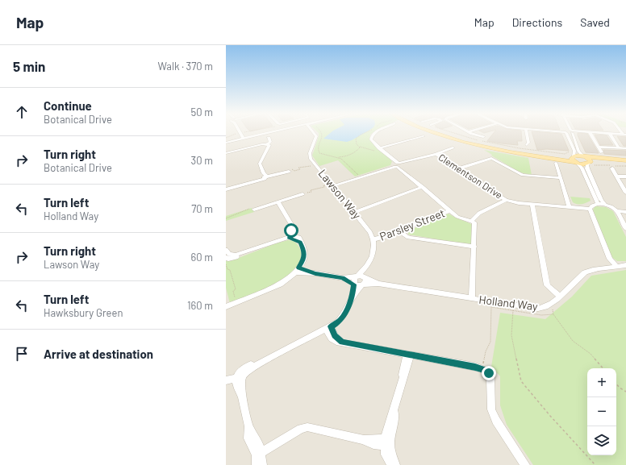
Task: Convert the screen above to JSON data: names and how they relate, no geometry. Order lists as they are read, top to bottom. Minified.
{"streets":{"street":["Clementson Drive","Lawson Way","Parsley Street","Holland Way"]},"crossings":[["Clementson Drive","Lawson Way"],["Lawson Way","Parsley Street"]],"page":{"header":"Map","nav":["Map","Directions","Saved"],"heading":["5 min","Walk · 370 m"],"list":[["Continue","Botanical Drive","50 m"],["Turn right","Botanical Drive","30 m"],["Turn left","Holland Way","70 m"],["Turn right","Lawson Way","60 m"],["Turn left","Hawksbury Green","160 m"],"Arrive at destination"],"map_buttons":["+","−"]}}
